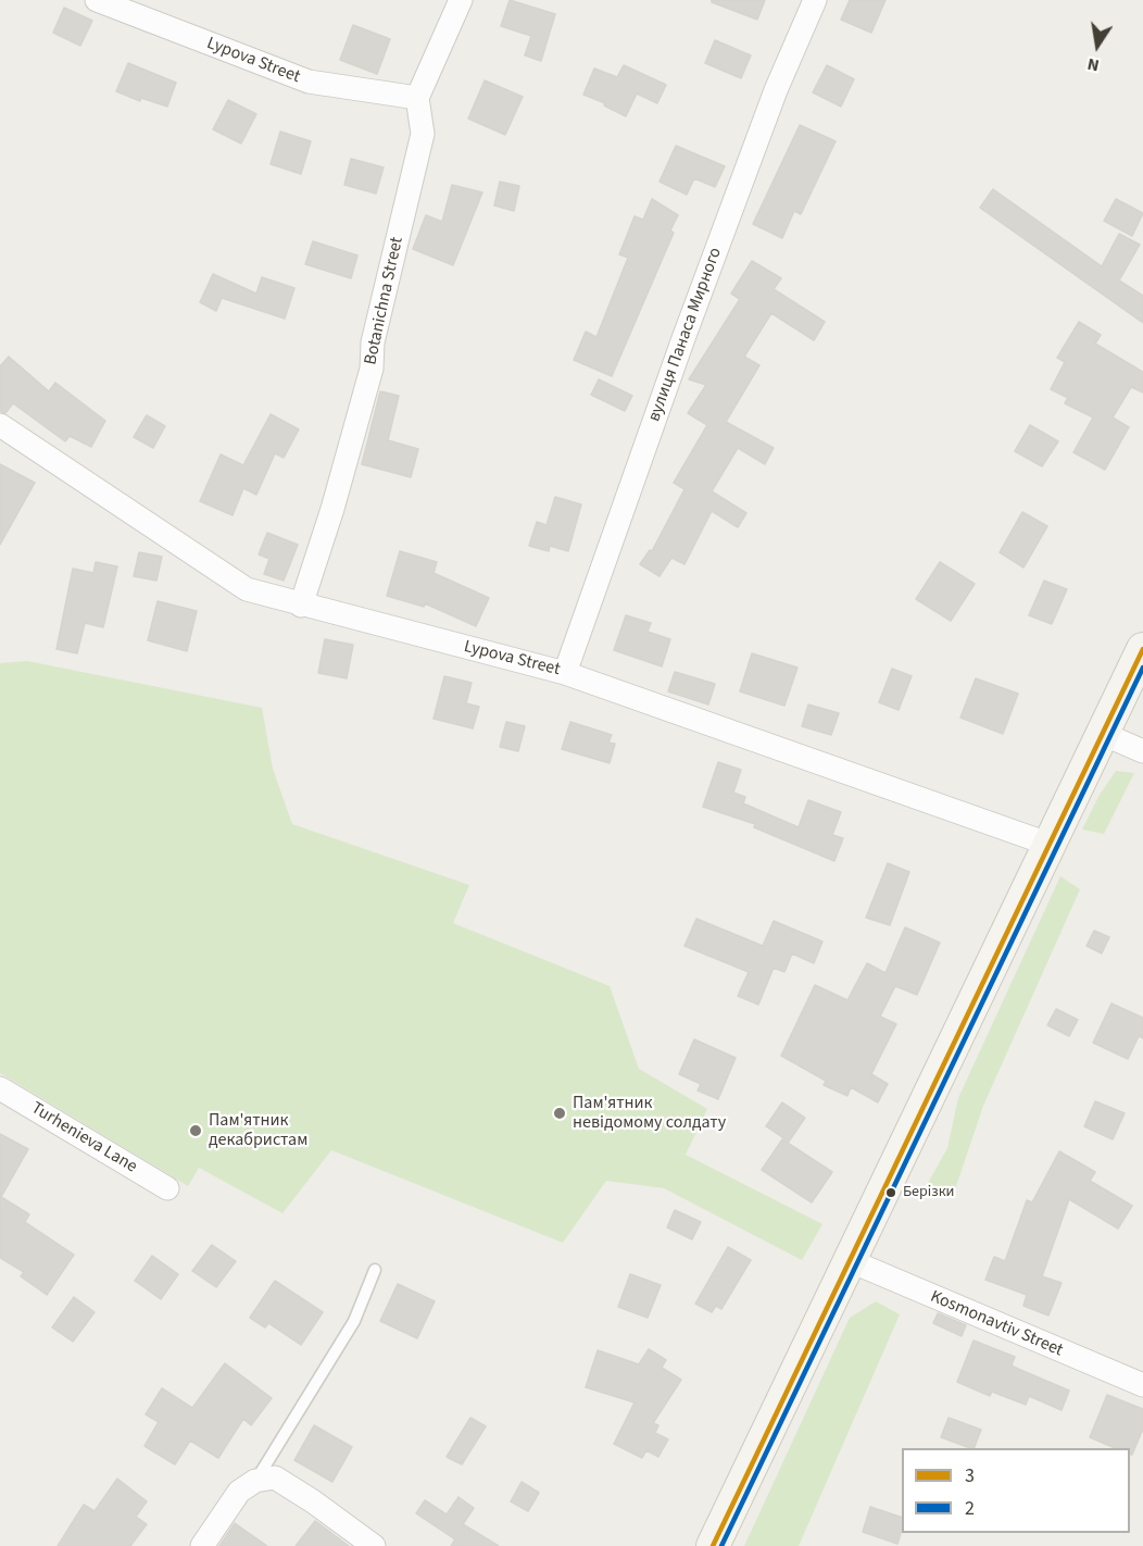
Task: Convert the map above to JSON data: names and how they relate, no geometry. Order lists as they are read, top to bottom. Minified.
{"streets":{"street":["Lypova Street","Botanichna Street","вулиця Панаса Мирного","Turhenieva Lane","Kosmonavtiv Street"]},"crossings":[["Lypova Street","Botanichna Street"],["Lypova Street","вулиця Панаса Мирного"]],"places":["Пам'ятник невідомому солдату","Пам'ятник декабристам","Берізки"],"lines":["transit line 3","transit line 2"],"legend":["3","2"],"north":"bottom"}
